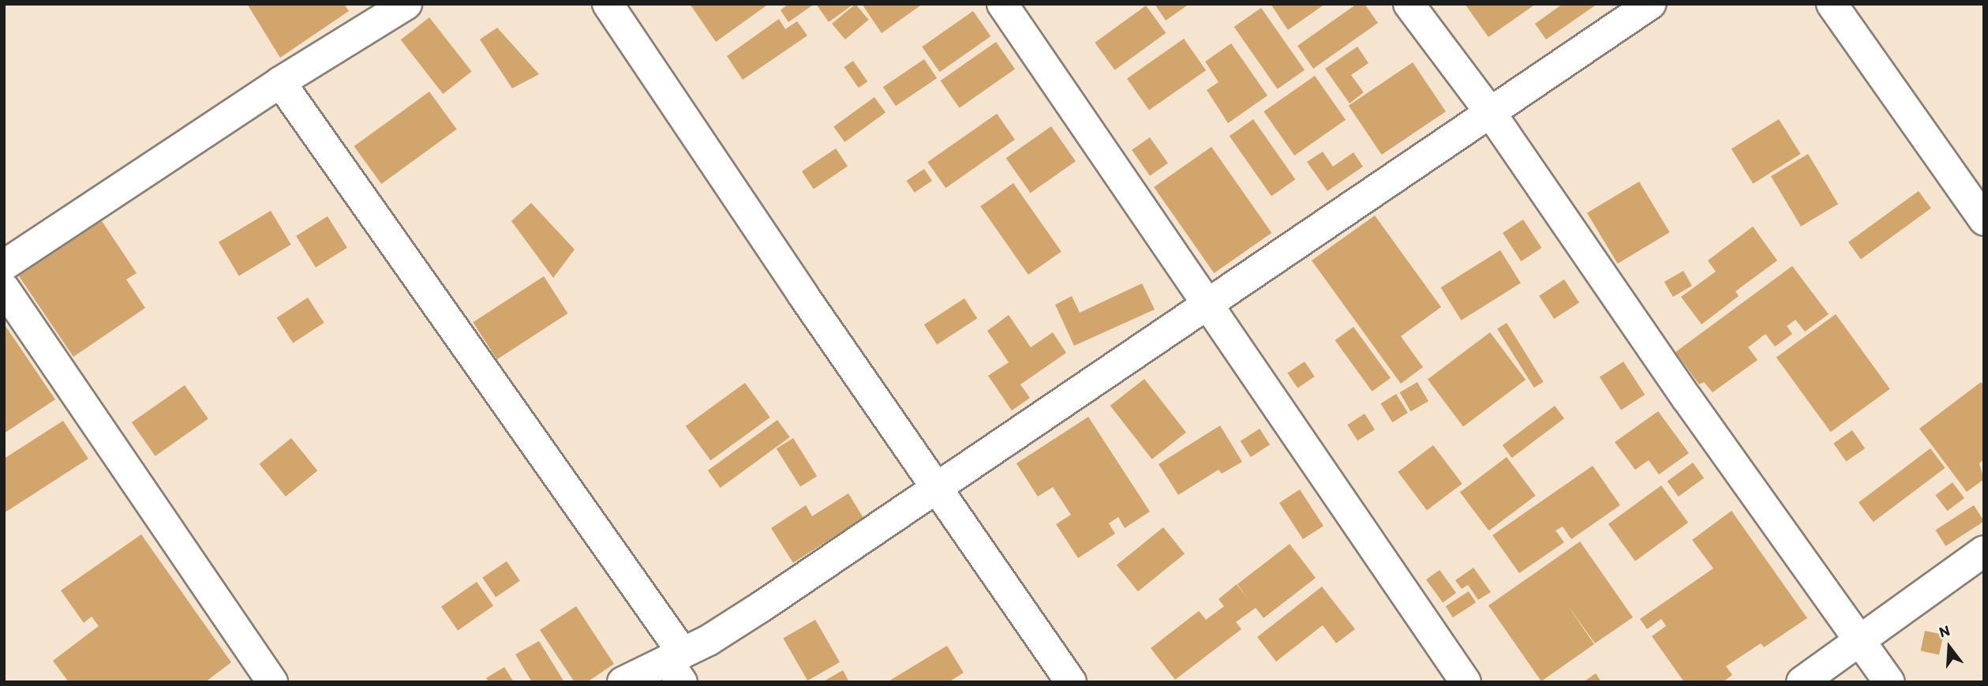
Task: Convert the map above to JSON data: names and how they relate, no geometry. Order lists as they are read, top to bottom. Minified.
{"north":"top"}
